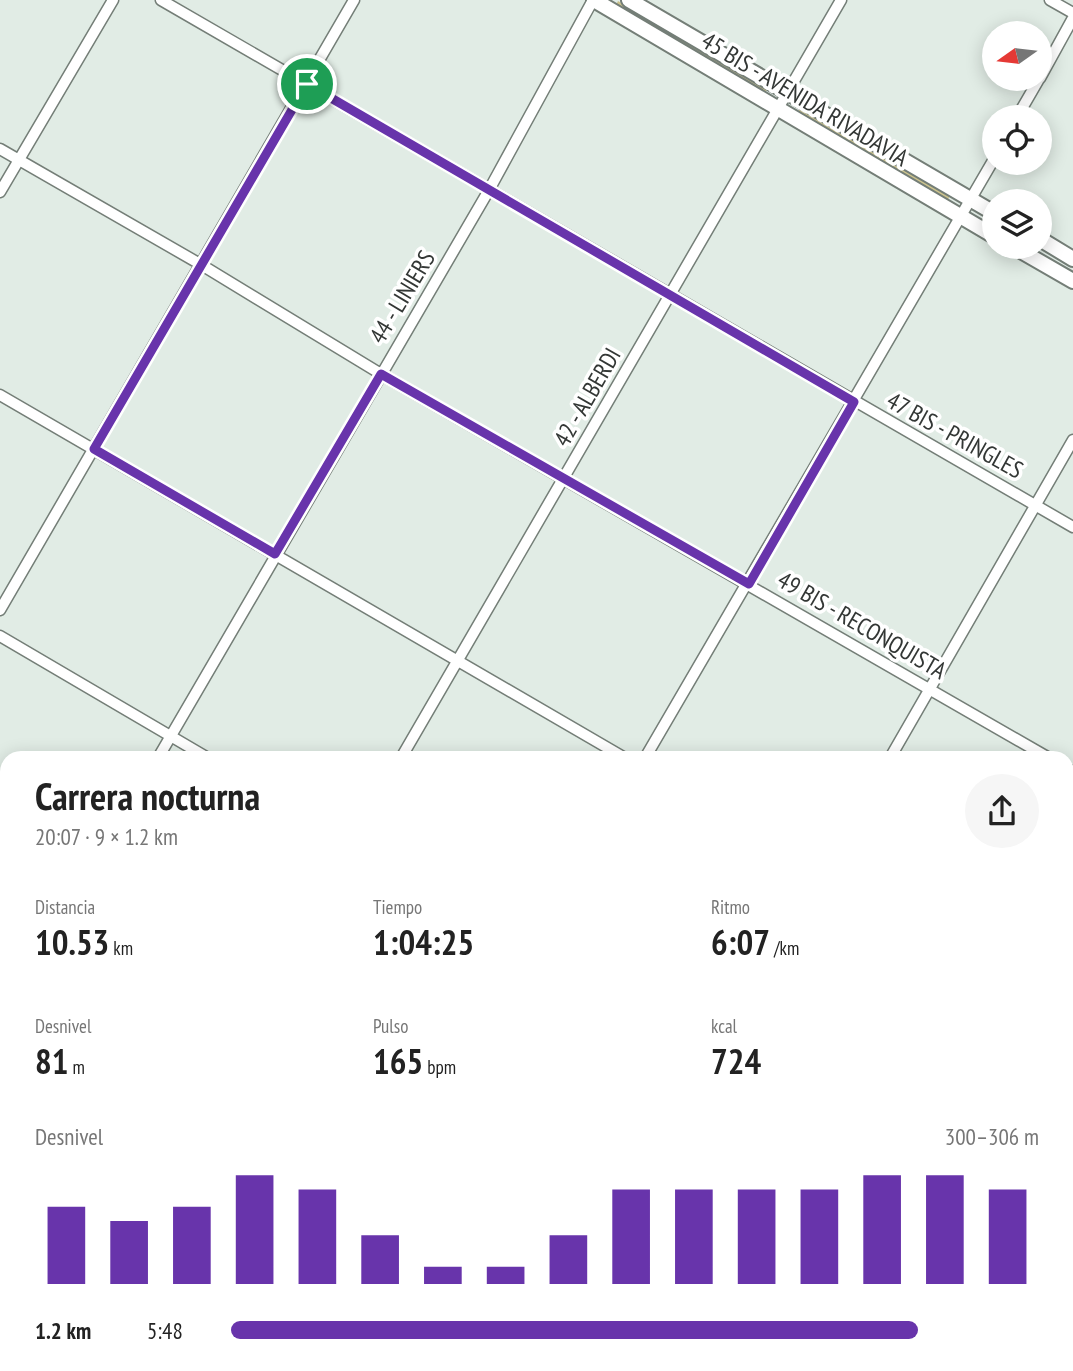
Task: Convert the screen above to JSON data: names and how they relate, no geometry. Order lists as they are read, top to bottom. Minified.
{"streets":{"main road":["45 BIS - AVENIDA RIVADAVIA"],"street":["44 - LINIERS","42 - ALBERDI","47 BIS - PRINGLES","49 BIS - RECONQUISTA"]},"crossings":[["45 BIS - AVENIDA RIVADAVIA","44 - LINIERS"],["45 BIS - AVENIDA RIVADAVIA","42 - ALBERDI"],["44 - LINIERS","47 BIS - PRINGLES"],["44 - LINIERS","49 BIS - RECONQUISTA"],["42 - ALBERDI","47 BIS - PRINGLES"],["42 - ALBERDI","49 BIS - RECONQUISTA"]],"north":"left","page":{"heading":["Carrera nocturna","20:07 · 9 × 1.2 km"],"stats":[["Distancia","10.53 km"],["Tiempo","1:04:25"],["Ritmo","6:07 /km"],["Desnivel","81 m"],["Pulso","165 bpm"],["kcal","724"]],"chart":["Desnivel","300–306 m"],"list":[{"name":"1.2 km","note":"5:48"}]}}
